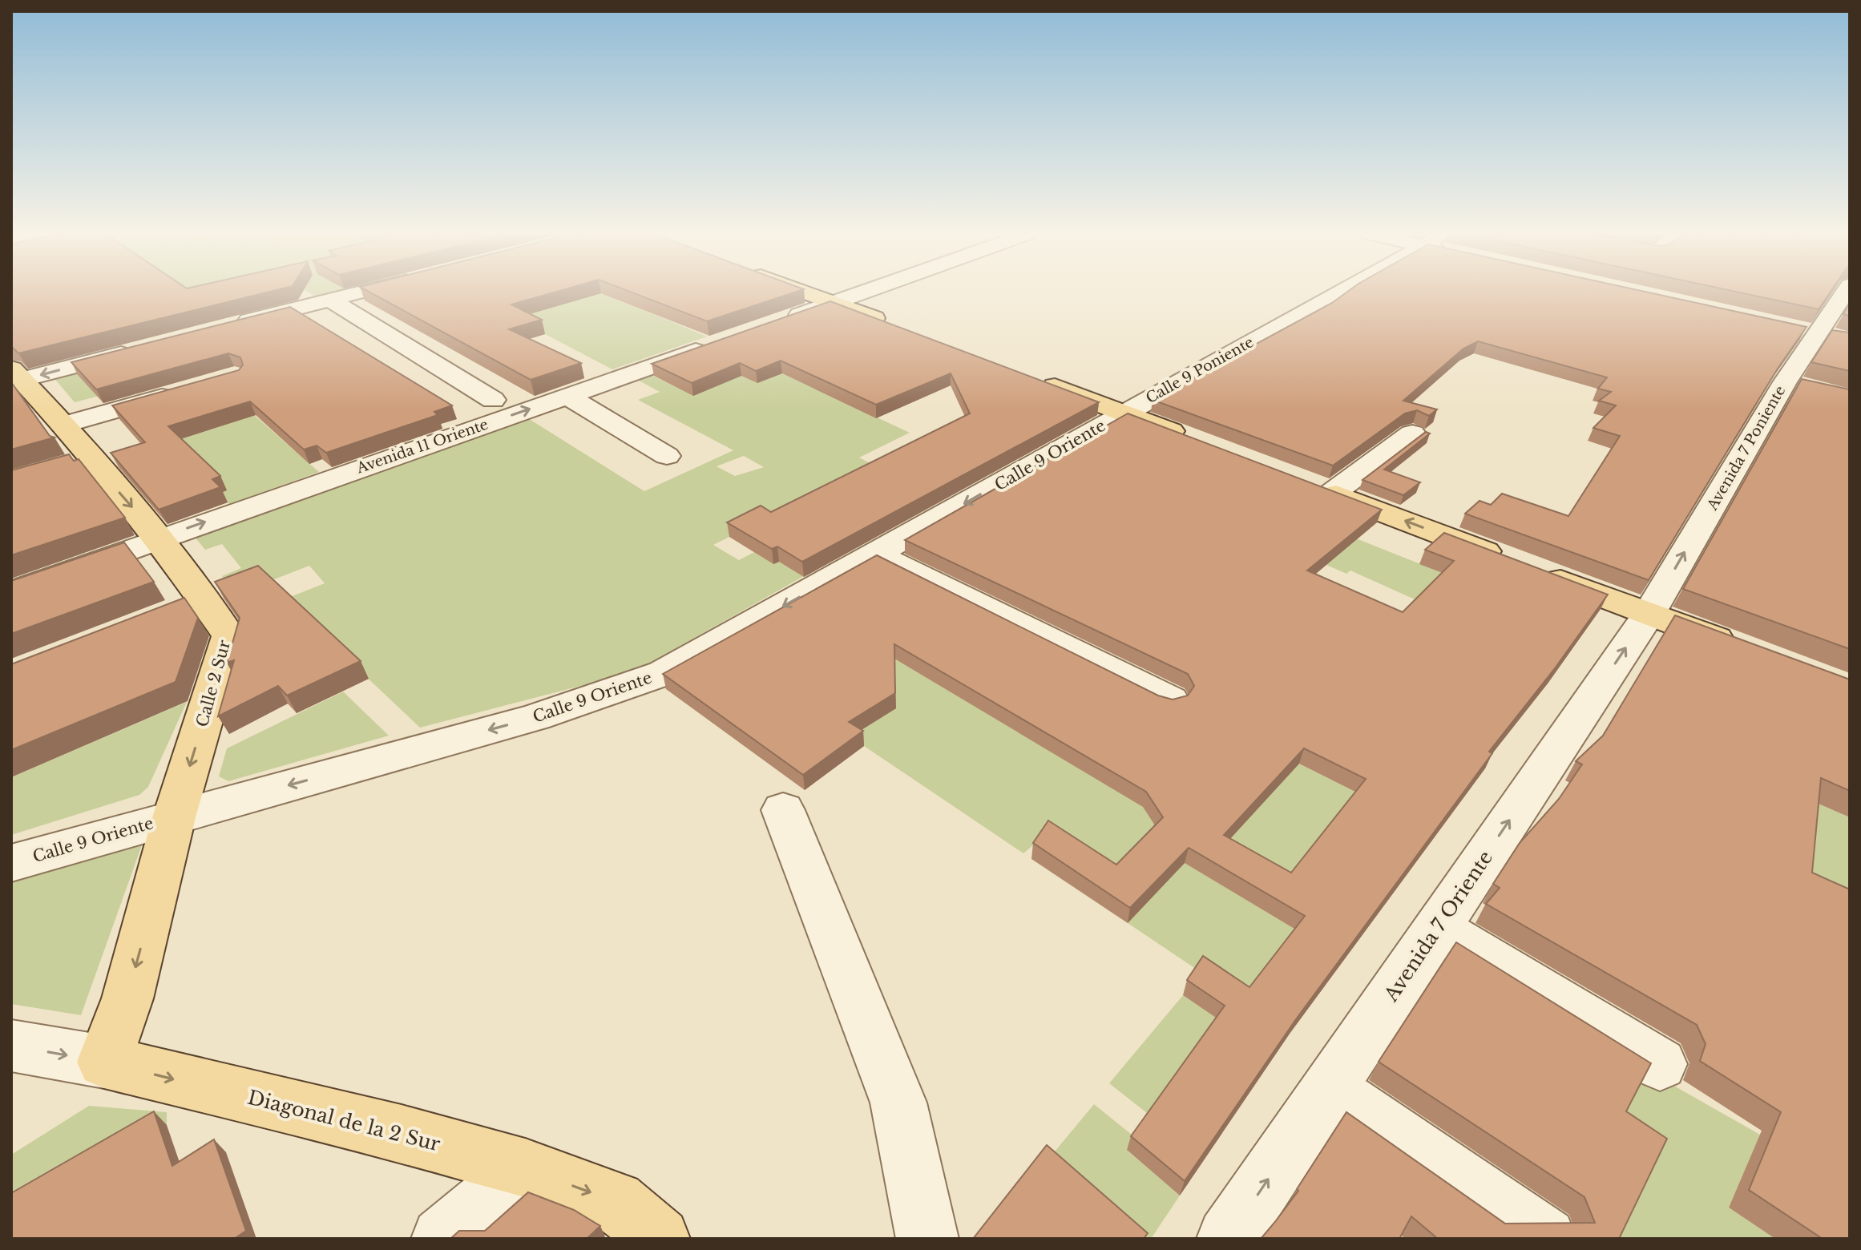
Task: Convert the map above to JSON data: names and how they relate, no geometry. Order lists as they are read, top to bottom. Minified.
{"streets":{"main road":["Calle 2 Sur","Diagonal de la 2 Sur"],"street":["Calle 9 Poniente","Avenida 11 Oriente","Avenida 7 Poniente","Calle 9 Oriente","Avenida 7 Oriente"]},"crossings":[["Calle 9 Poniente","Calle 9 Oriente"],["Avenida 11 Oriente","Calle 2 Sur"],["Avenida 7 Poniente","Avenida 7 Oriente"],["Calle 9 Oriente","Calle 2 Sur"],["Calle 2 Sur","Diagonal de la 2 Sur"]],"one_way":["Avenida 7 Poniente","Calle 9 Oriente","Calle 2 Sur","Avenida 7 Oriente","Diagonal de la 2 Sur"]}
